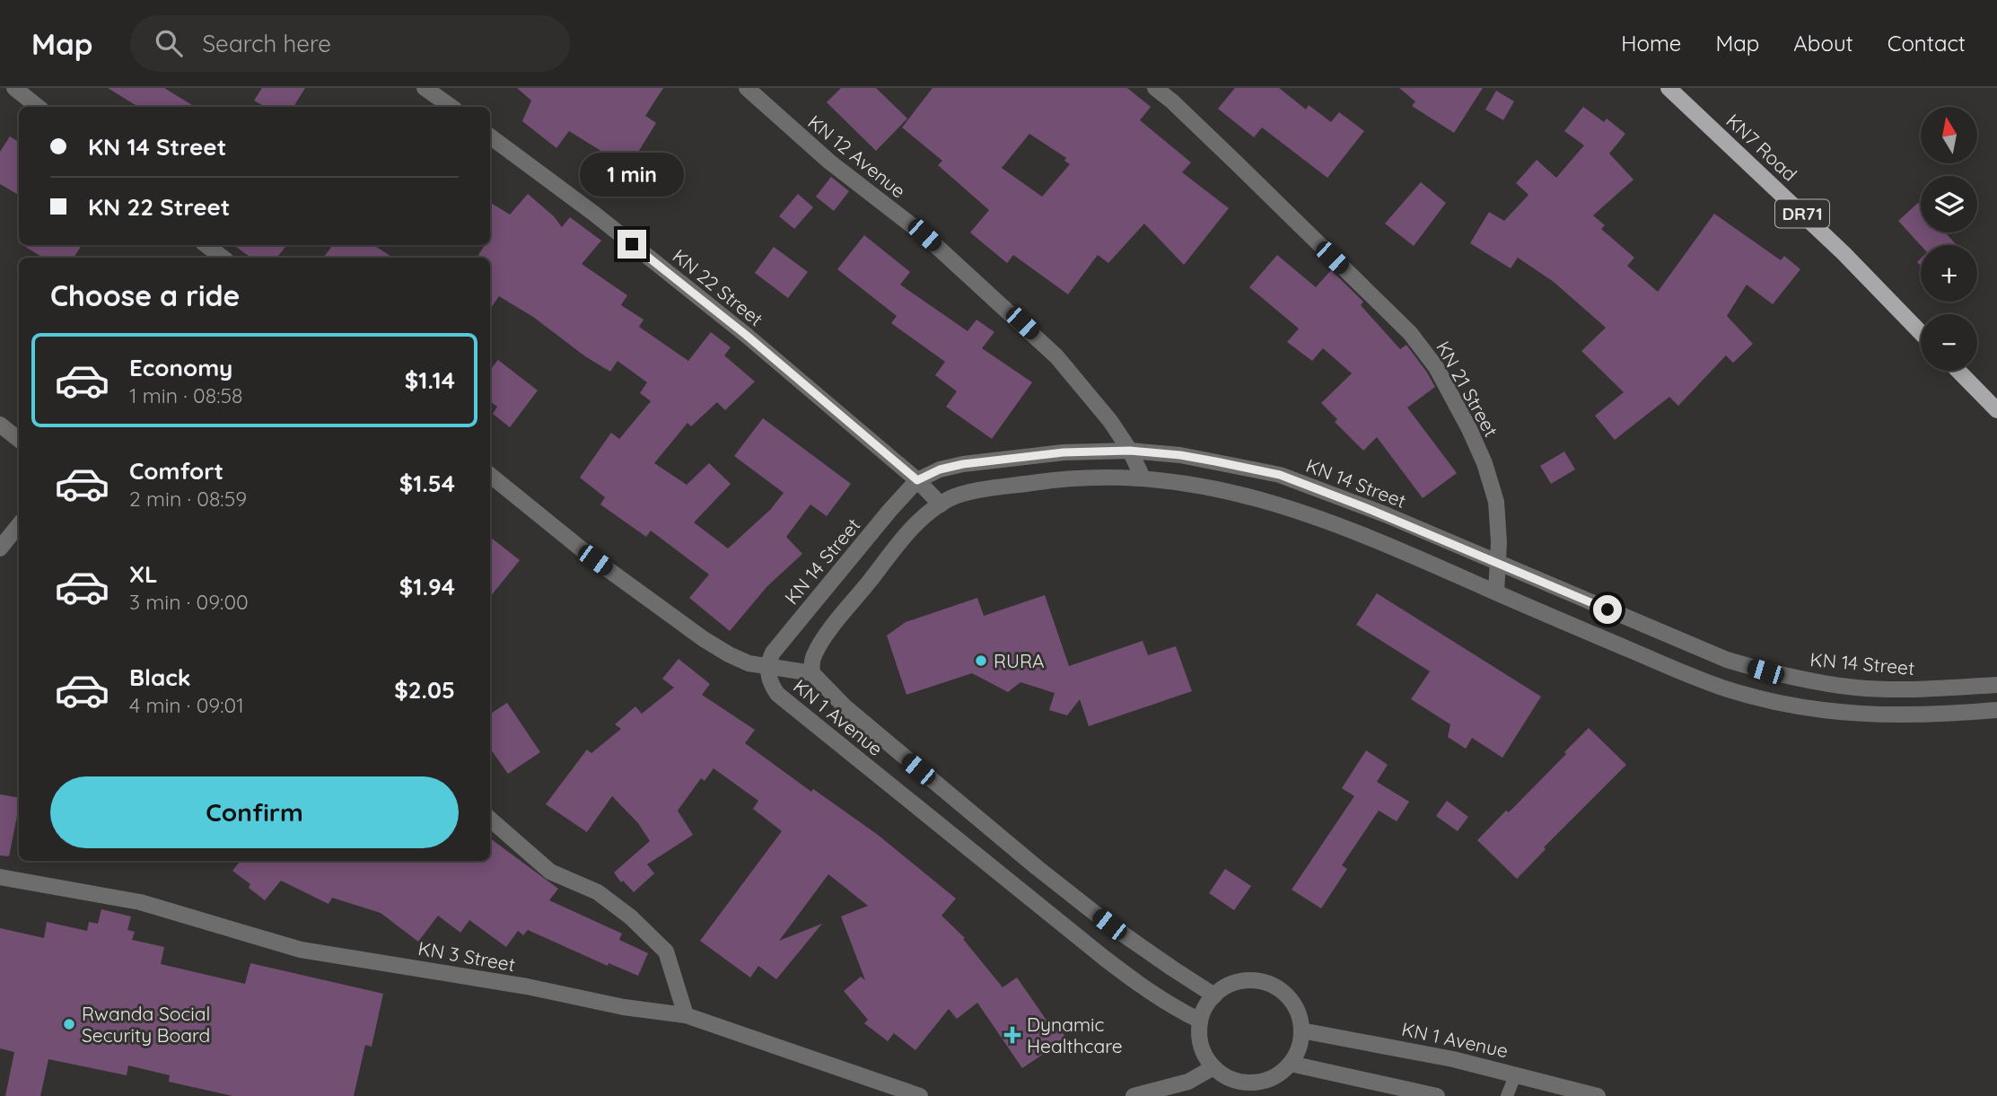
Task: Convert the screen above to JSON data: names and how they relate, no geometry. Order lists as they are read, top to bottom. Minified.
{"streets":{"main road":["KN7 Road","DR71"],"street":["KN 12 Avenue","KN 22 Street","KN 21 Street","KN 14 Street","KN 1 Avenue","KN 3 Street"]},"crossings":[["KN 12 Avenue","KN 14 Street"],["KN 22 Street","KN 14 Street"],["KN 21 Street","KN 14 Street"],["KN 14 Street","KN 1 Avenue"]],"places":{"other":["RURA","Rwanda Social Security Board"],"health":["Dynamic Healthcare"]},"north":"top","page":{"header":"Map","search":"Search here","nav":["Home","Map","About","Contact"],"map_buttons":["+","−"],"banner":["KN 14 Street","KN 22 Street"],"bubble":"1 min","heading":"Choose a ride","list":[{"name":"Economy","note":"1 min · 08:58","value":"$1.14"},{"name":"Comfort","note":"2 min · 08:59","value":"$1.54"},{"name":"XL","note":"3 min · 09:00","value":"$1.94"},{"name":"Black","note":"4 min · 09:01","value":"$2.05"}],"buttons":"Confirm"}}
